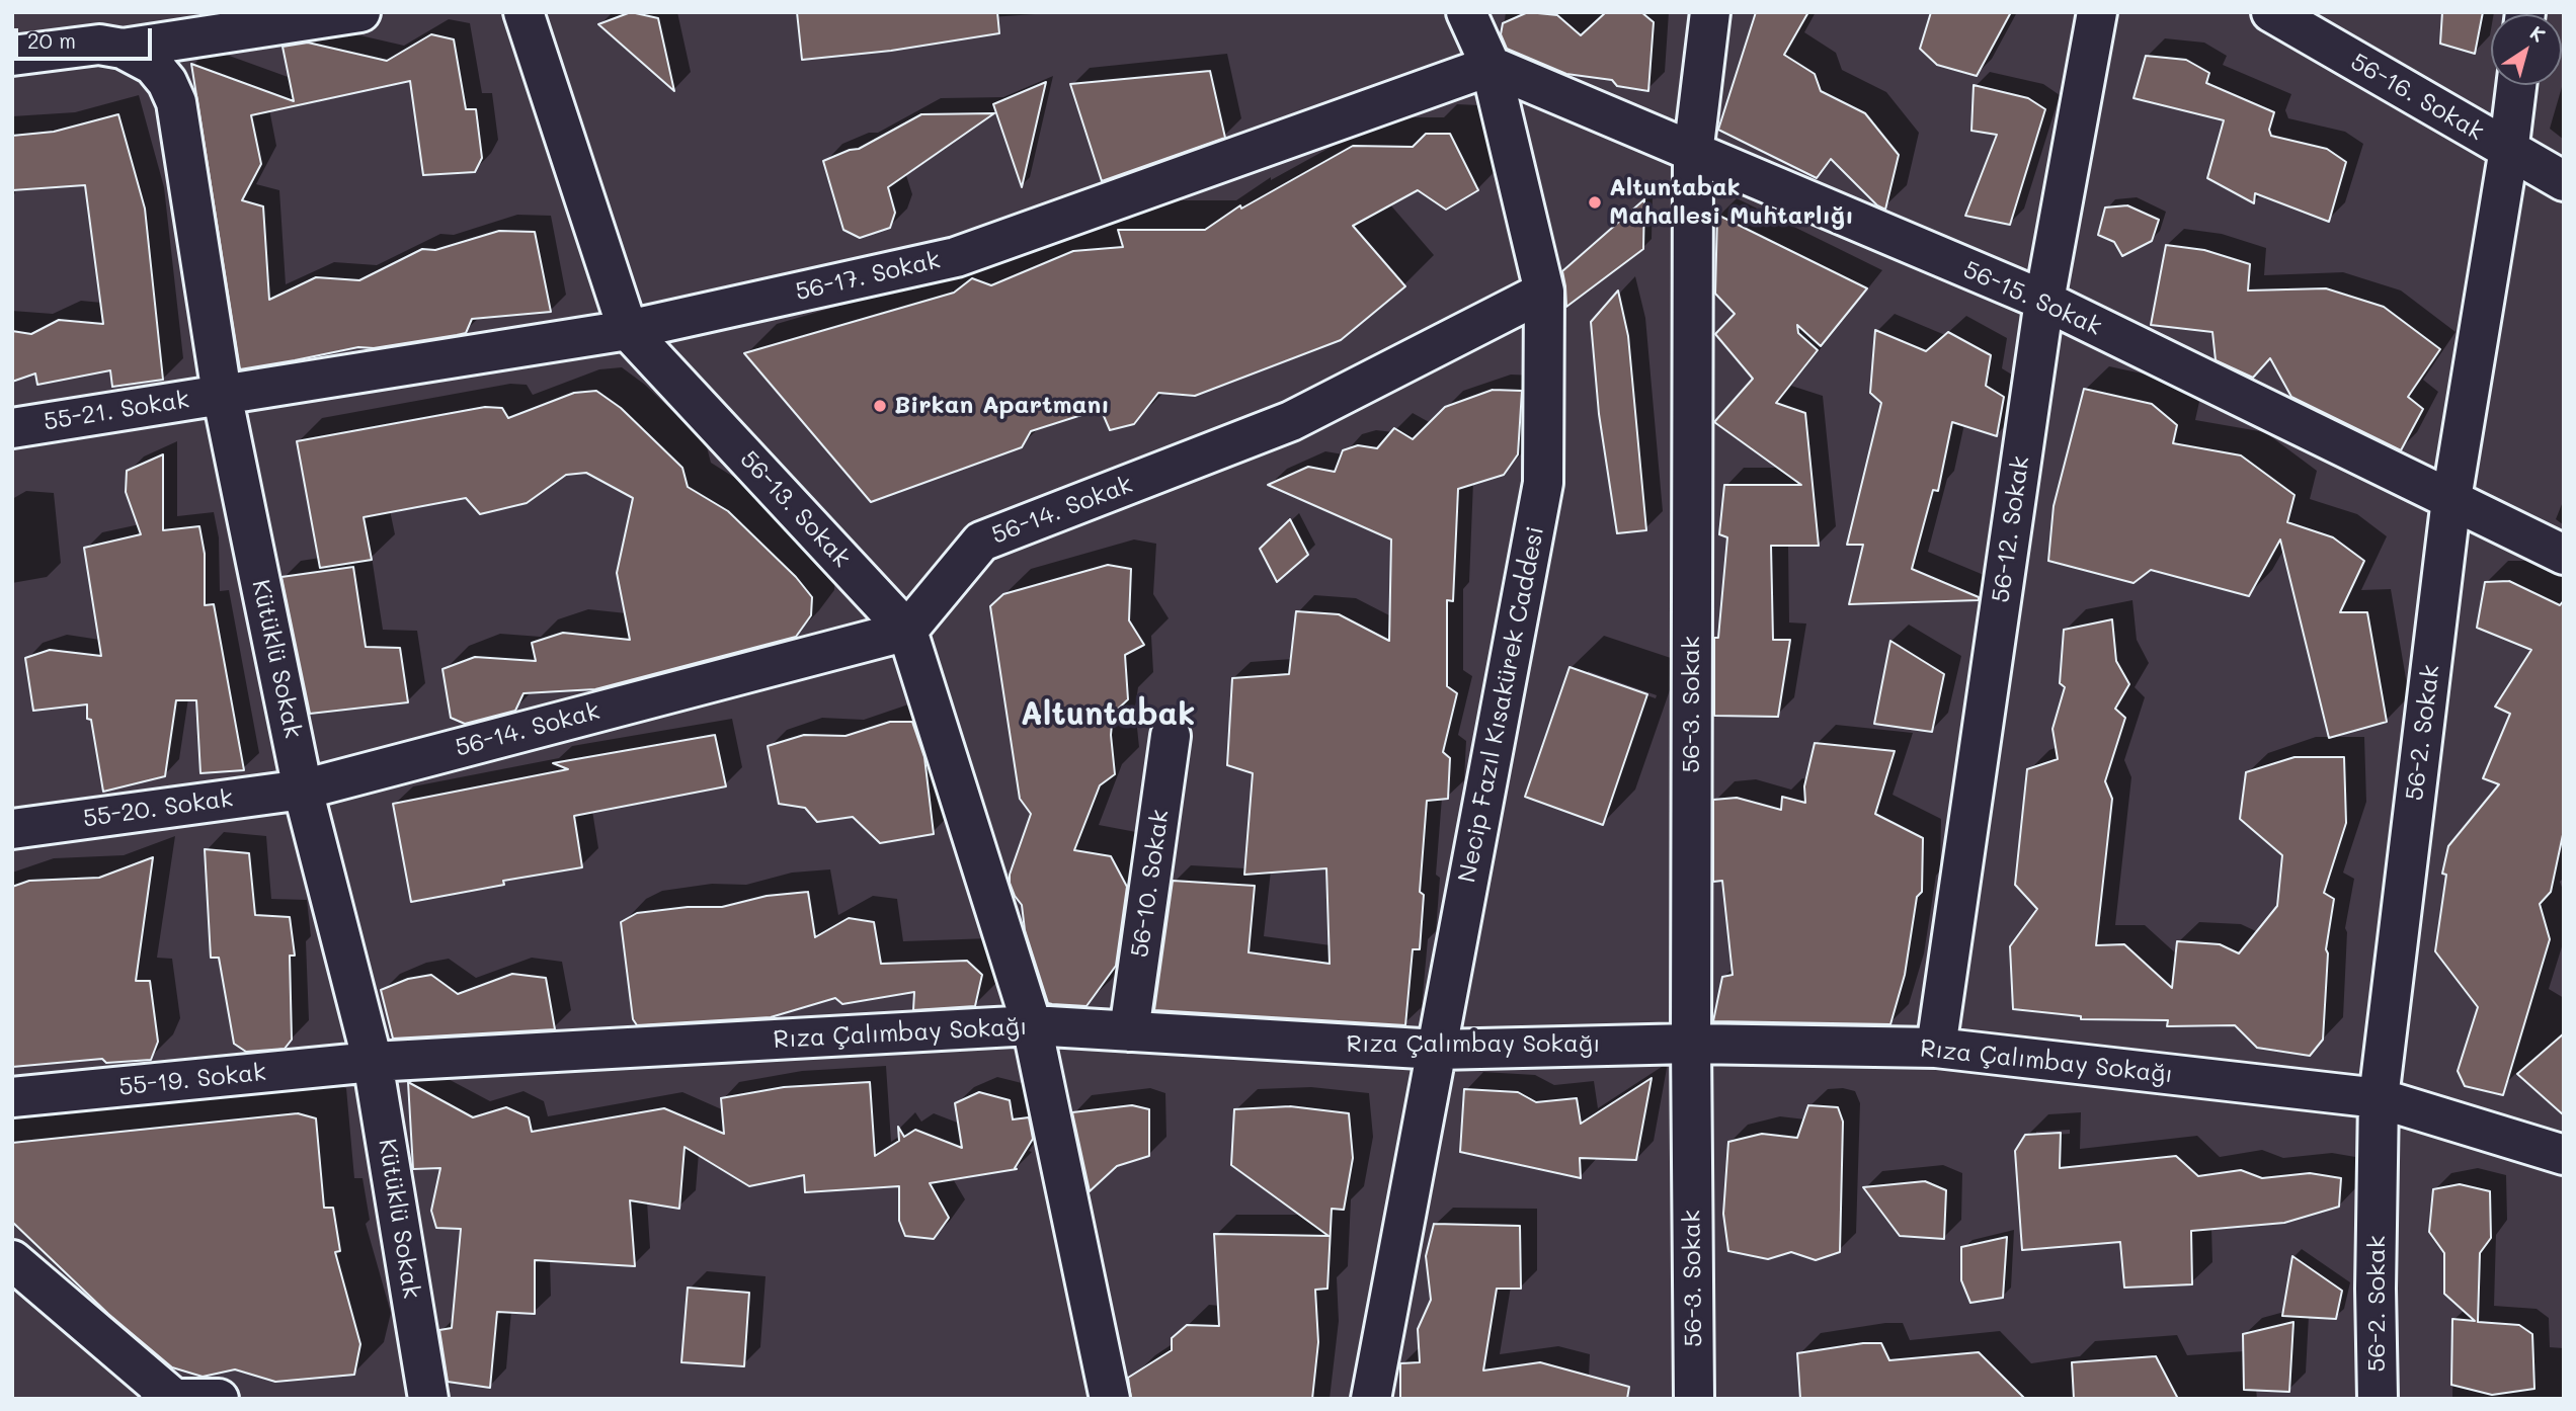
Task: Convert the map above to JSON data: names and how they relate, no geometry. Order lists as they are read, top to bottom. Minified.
{"streets":{"street":["56-16. Sokak","56-17. Sokak","56-15. Sokak","55-21. Sokak","56-13. Sokak","56-14. Sokak","56-12. Sokak","Kütüklü Sokak","Necip Fazıl Kısakürek Caddesi","56-3. Sokak","56-2. Sokak","55-20. Sokak","56-10. Sokak","Rıza Çalımbay Sokağı","55-19. Sokak"]},"crossings":[["56-16. Sokak","56-2. Sokak"],["56-17. Sokak","56-15. Sokak"],["56-17. Sokak","55-21. Sokak"],["56-17. Sokak","56-13. Sokak"],["56-17. Sokak","Kütüklü Sokak"],["56-17. Sokak","Necip Fazıl Kısakürek Caddesi"],["56-15. Sokak","56-12. Sokak"],["56-15. Sokak","Necip Fazıl Kısakürek Caddesi"],["56-15. Sokak","56-3. Sokak"],["56-15. Sokak","56-2. Sokak"],["55-21. Sokak","Kütüklü Sokak"],["56-13. Sokak","56-14. Sokak"],["56-13. Sokak","Rıza Çalımbay Sokağı"],["56-14. Sokak","Kütüklü Sokak"],["56-14. Sokak","Necip Fazıl Kısakürek Caddesi"],["56-14. Sokak","55-20. Sokak"],["56-12. Sokak","Rıza Çalımbay Sokağı"],["Kütüklü Sokak","55-20. Sokak"],["Kütüklü Sokak","Rıza Çalımbay Sokağı"],["Kütüklü Sokak","55-19. Sokak"],["Necip Fazıl Kısakürek Caddesi","Rıza Çalımbay Sokağı"],["56-3. Sokak","Rıza Çalımbay Sokağı"],["56-2. Sokak","Rıza Çalımbay Sokağı"],["56-10. Sokak","Rıza Çalımbay Sokağı"],["Rıza Çalımbay Sokağı","55-19. Sokak"]],"districts":["Altuntabak"],"places":["Altuntabak Mahallesi Muhtarlığı","Birkan Apartmanı"],"scale_bar":"20 m","north":"top right"}
